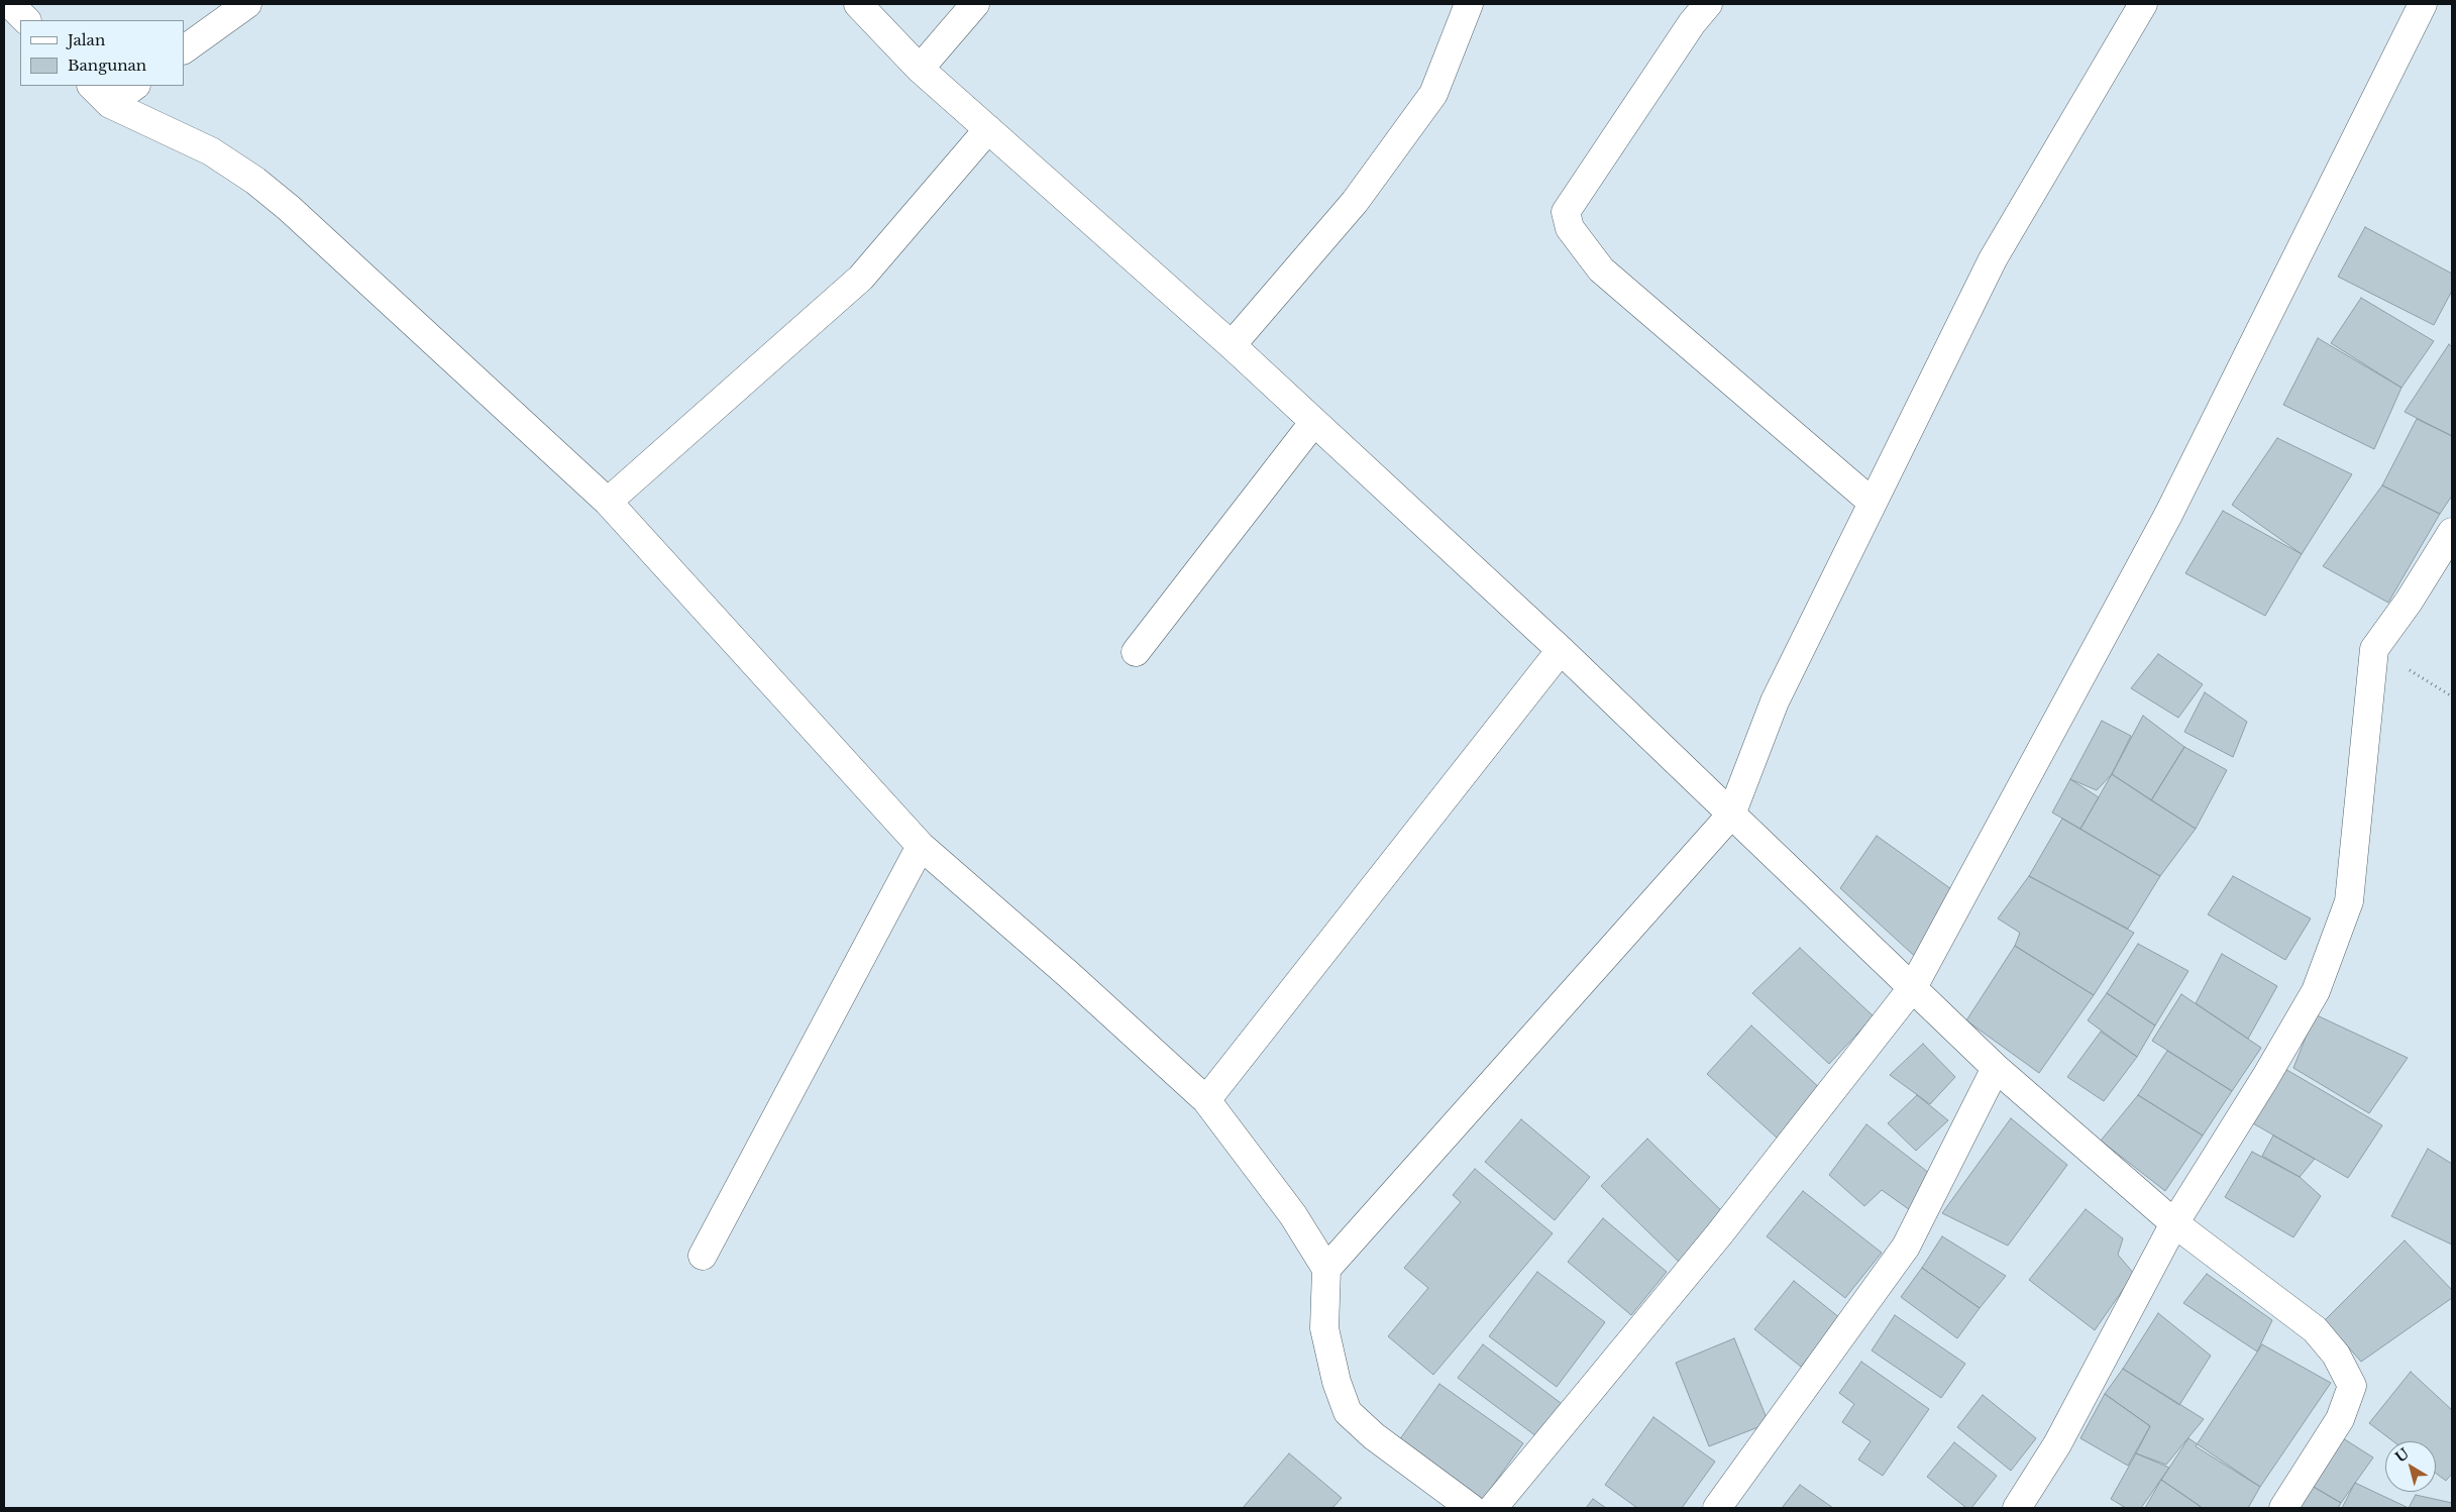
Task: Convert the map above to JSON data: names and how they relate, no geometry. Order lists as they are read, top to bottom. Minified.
{"legend":["Jalan","Bangunan"],"north":"top left"}
